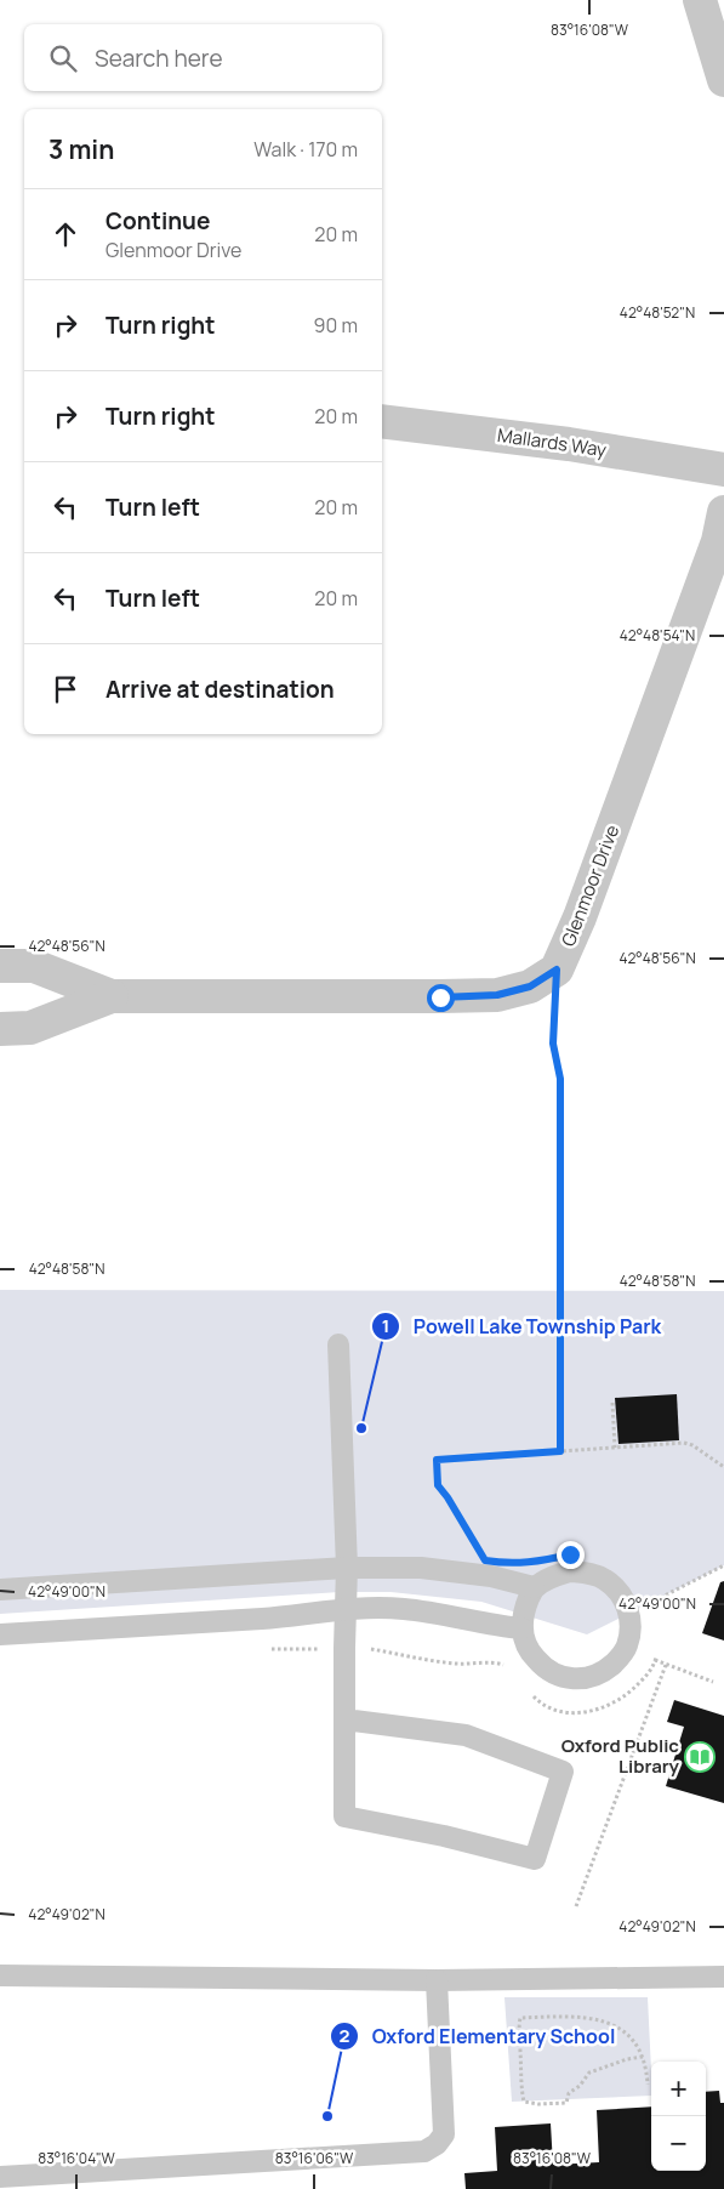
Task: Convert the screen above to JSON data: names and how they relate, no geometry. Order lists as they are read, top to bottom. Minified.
{"streets":{"street":["Mallards Way","Glenmoor Drive"]},"places":{"other":["Powell Lake Township Park","Oxford Elementary School"],"library":["Oxford Public Library"]},"page":{"search":"Search here","heading":["3 min","Walk · 170 m"],"list":[["Continue","Glenmoor Drive","20 m"],["Turn right","90 m"],["Turn right","20 m"],["Turn left","20 m"],["Turn left","20 m"],"Arrive at destination"],"map_buttons":["+","−"]},"coordinates":["83°16'08\"W","42°48'52\"N","42°48'54\"N","42°48'56\"N","42°48'58\"N","42°49'00\"N","42°49'02\"N","83°16'04\"W","83°16'06\"W"]}
